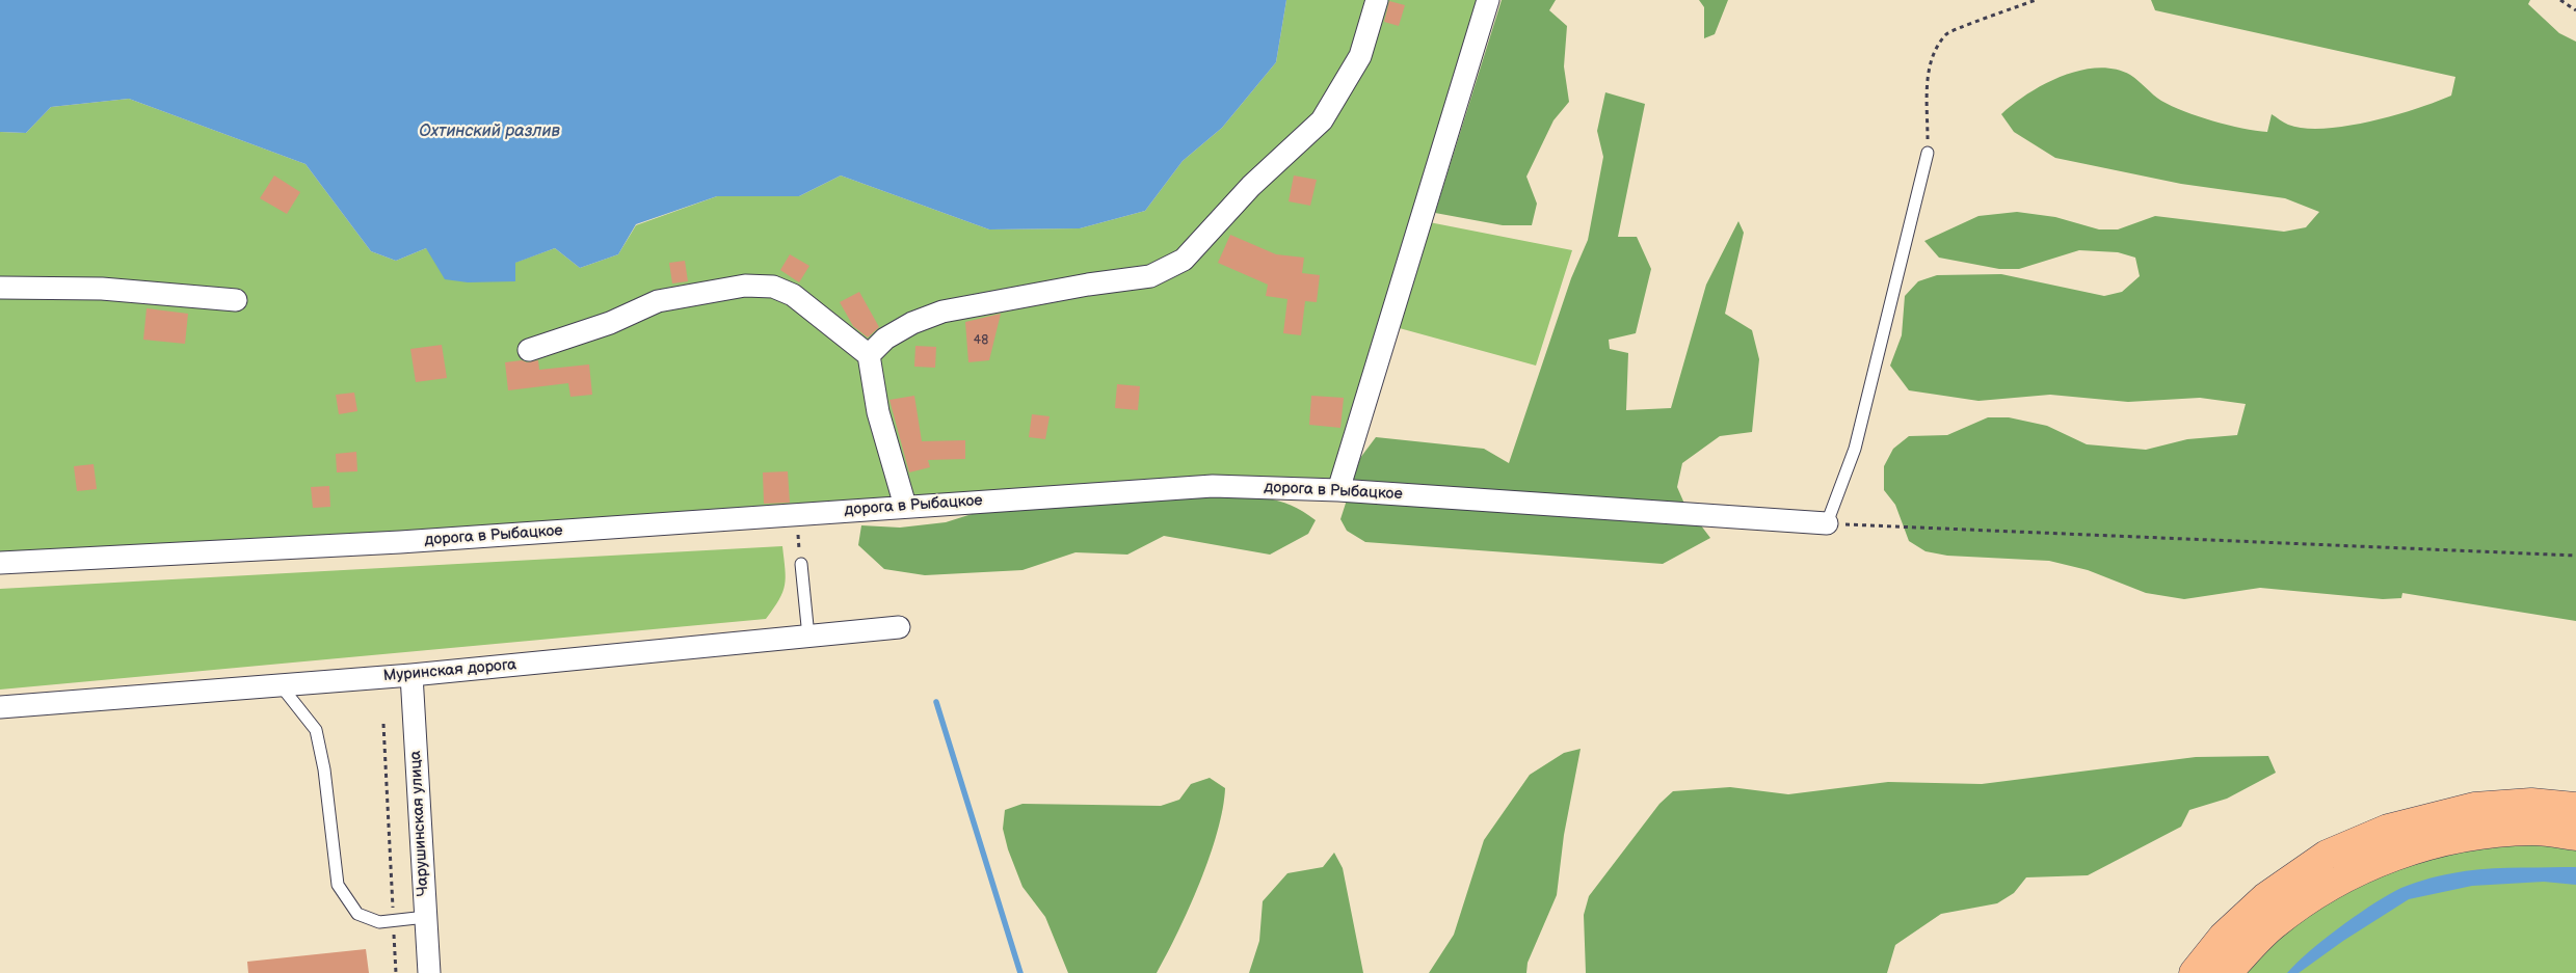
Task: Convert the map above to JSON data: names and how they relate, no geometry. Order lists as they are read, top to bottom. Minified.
{"streets":{"street":["дорога в Рыбацкое","Муринская дорога","Чарушинская улица"]},"crossings":[["Муринская дорога","Чарушинская улица"]],"water":["Охтинский разлив"],"house_numbers":["48"]}
